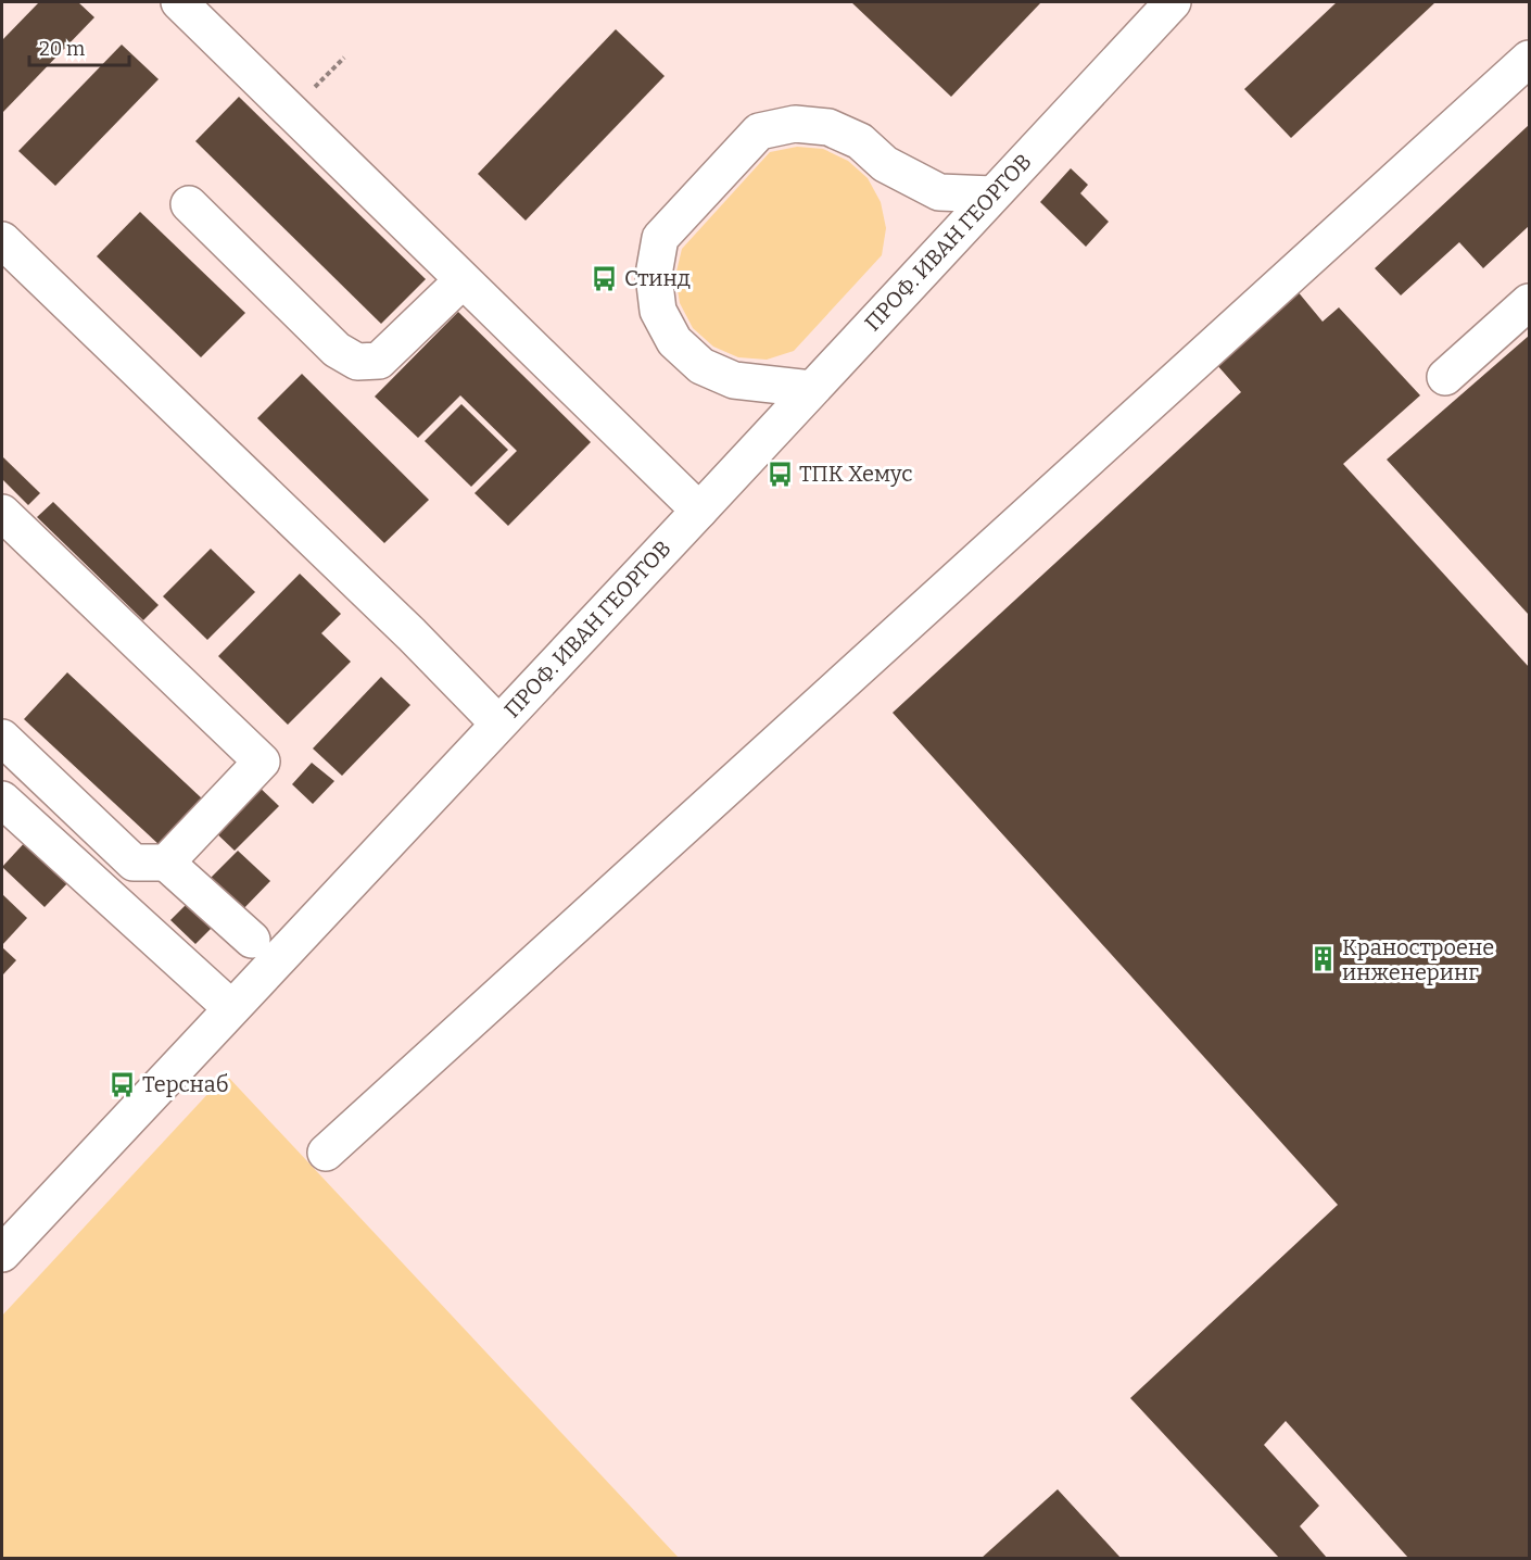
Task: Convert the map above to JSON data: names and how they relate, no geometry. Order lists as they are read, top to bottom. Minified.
{"streets":{"street":["ПРОФ. ИВАН ГЕОРГОВ"]},"places":{"bus stop":["Стинд","ТПК Хемус","Терснаб"],"building":["Краностроене инженеринг"]},"scale_bar":"20 m"}
